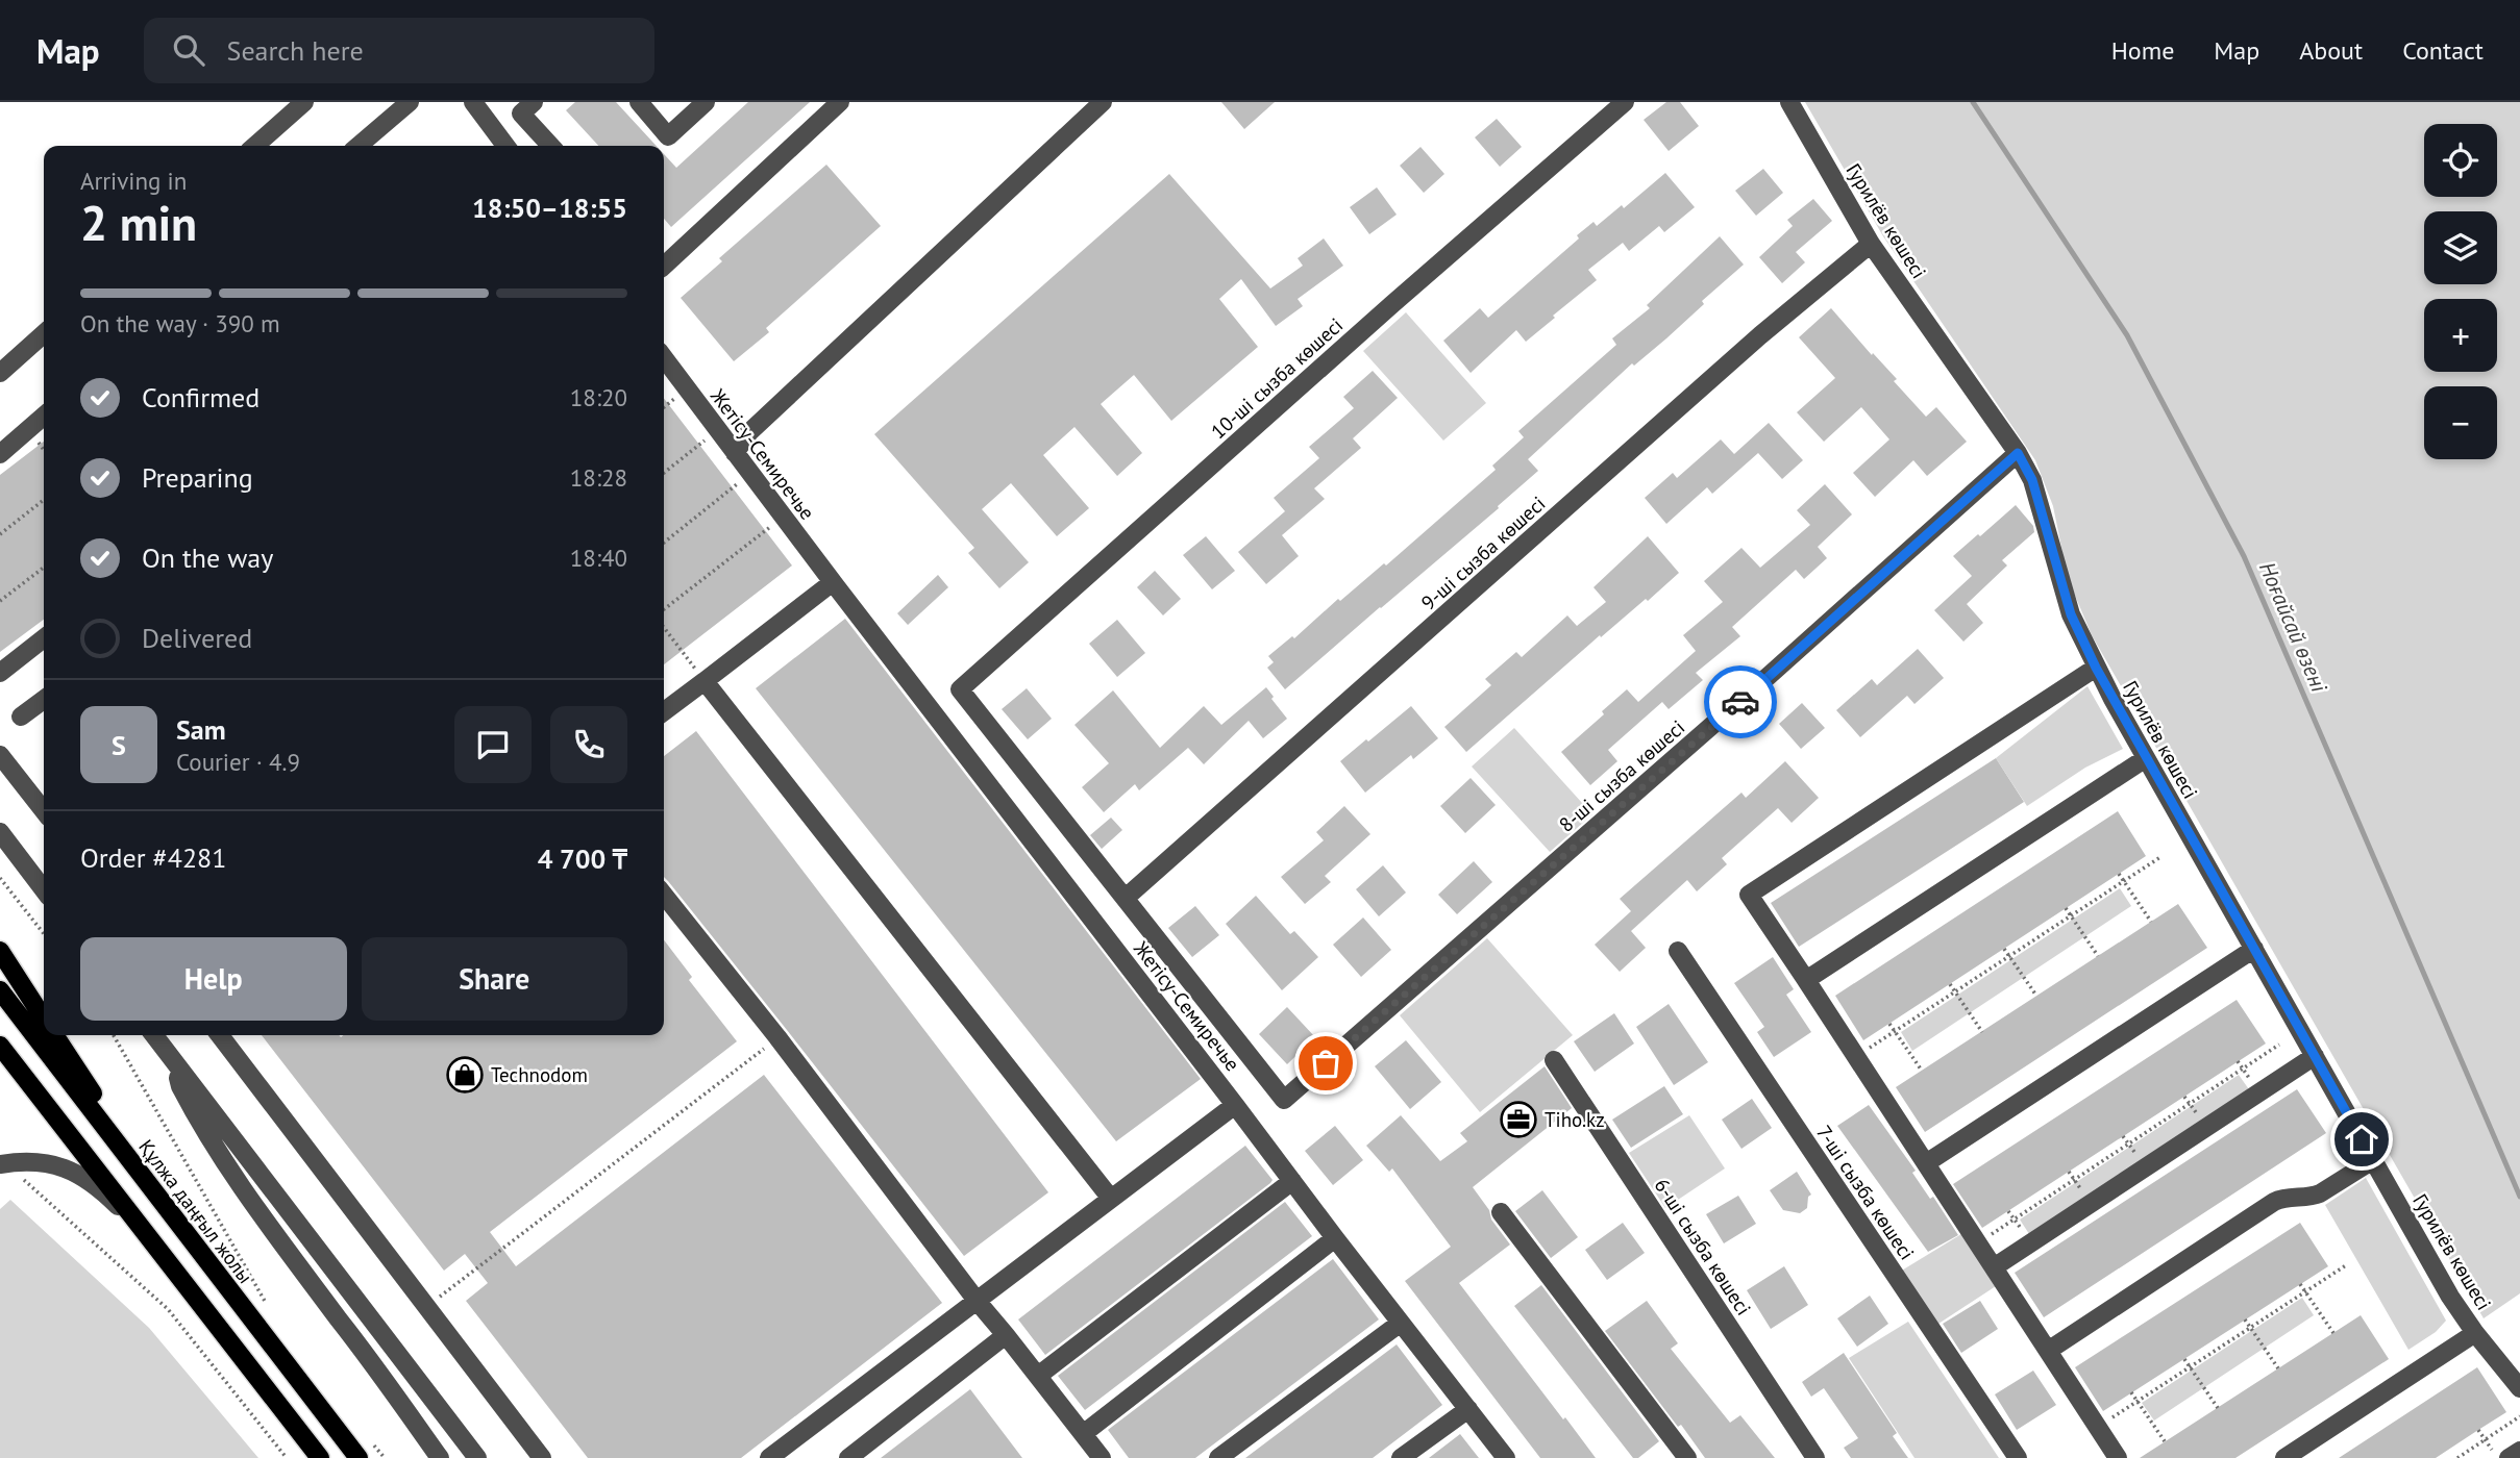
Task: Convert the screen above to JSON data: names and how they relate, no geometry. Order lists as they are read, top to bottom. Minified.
{"streets":{"main road":["Құлжа даңғыл жолы"],"street":["Гурилёв көшесі","10-ші сызба көшесі","Жетісу-Семиречье","9-ші сызба көшесі","8-ші сызба көшесі","7-ші сызба көшесі","6-ші сызба көшесі"]},"crossings":[["Гурилёв көшесі","9-ші сызба көшесі"],["Гурилёв көшесі","8-ші сызба көшесі"],["10-ші сызба көшесі","9-ші сызба көшесі"],["10-ші сызба көшесі","8-ші сызба көшесі"],["9-ші сызба көшесі","8-ші сызба көшесі"]],"water":["Ноғайсай өзені"],"places":{"shop":["Technodom"],"office":["Tiho.kz"]},"page":{"header":"Map","search":"Search here","nav":["Home","Map","About","Contact"],"map_buttons":["+","−"],"heading":["2 min","Arriving in","18:50–18:55"],"panel":["Sam","Courier · 4.9","Order #4281","4 700 ₸"],"bar":"On the way · 390 m","list":[["Confirmed","18:20"],["Preparing","18:28"],["On the way","18:40"],"Delivered"],"round":"S","buttons":["Help","Share"]}}
